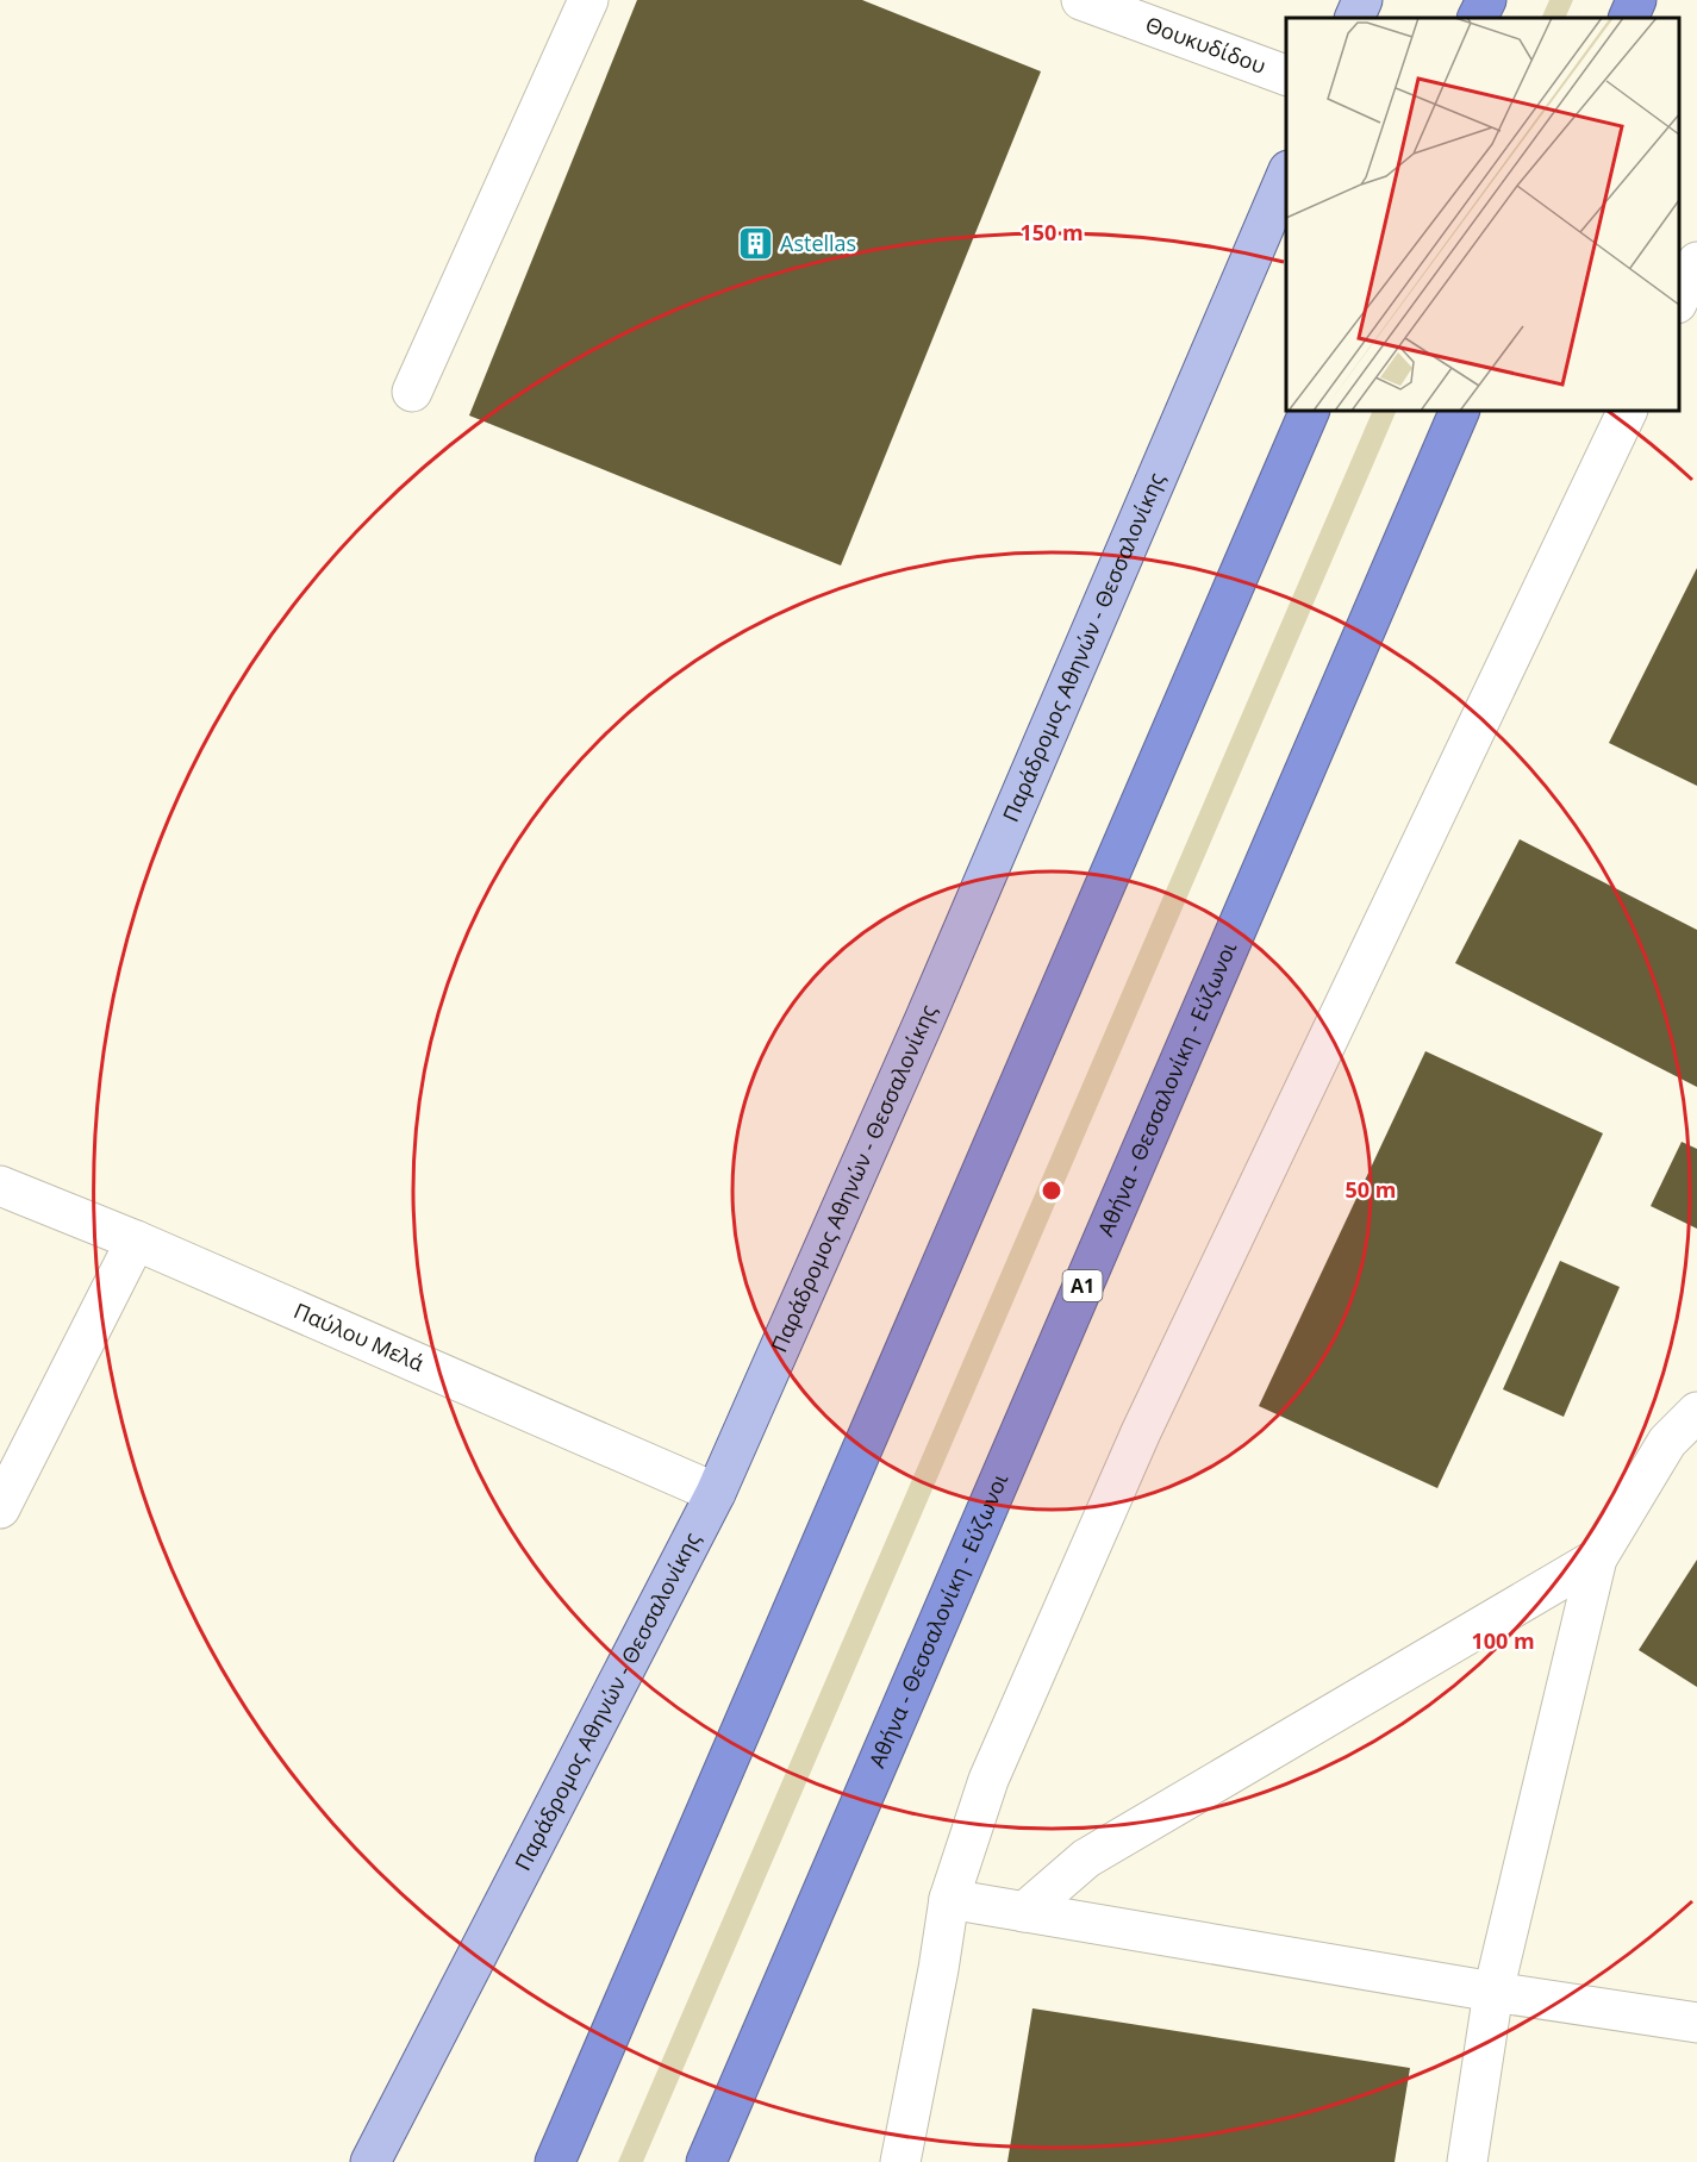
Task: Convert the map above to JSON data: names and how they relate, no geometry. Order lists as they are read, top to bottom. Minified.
{"streets":{"highway":["Αθήνα - Θεσσαλονίκη - Εύζωνοι","Α1"],"main road":["Παράδρομος Αθηνών - Θεσσαλονίκης"],"street":["Θουκυδίδου","Παύλου Μελά"]},"crossings":[["Παράδρομος Αθηνών - Θεσσαλονίκης","Παύλου Μελά"]],"places":{"building":["Astellas"]},"rings":["150 m","50 m","100 m"]}
